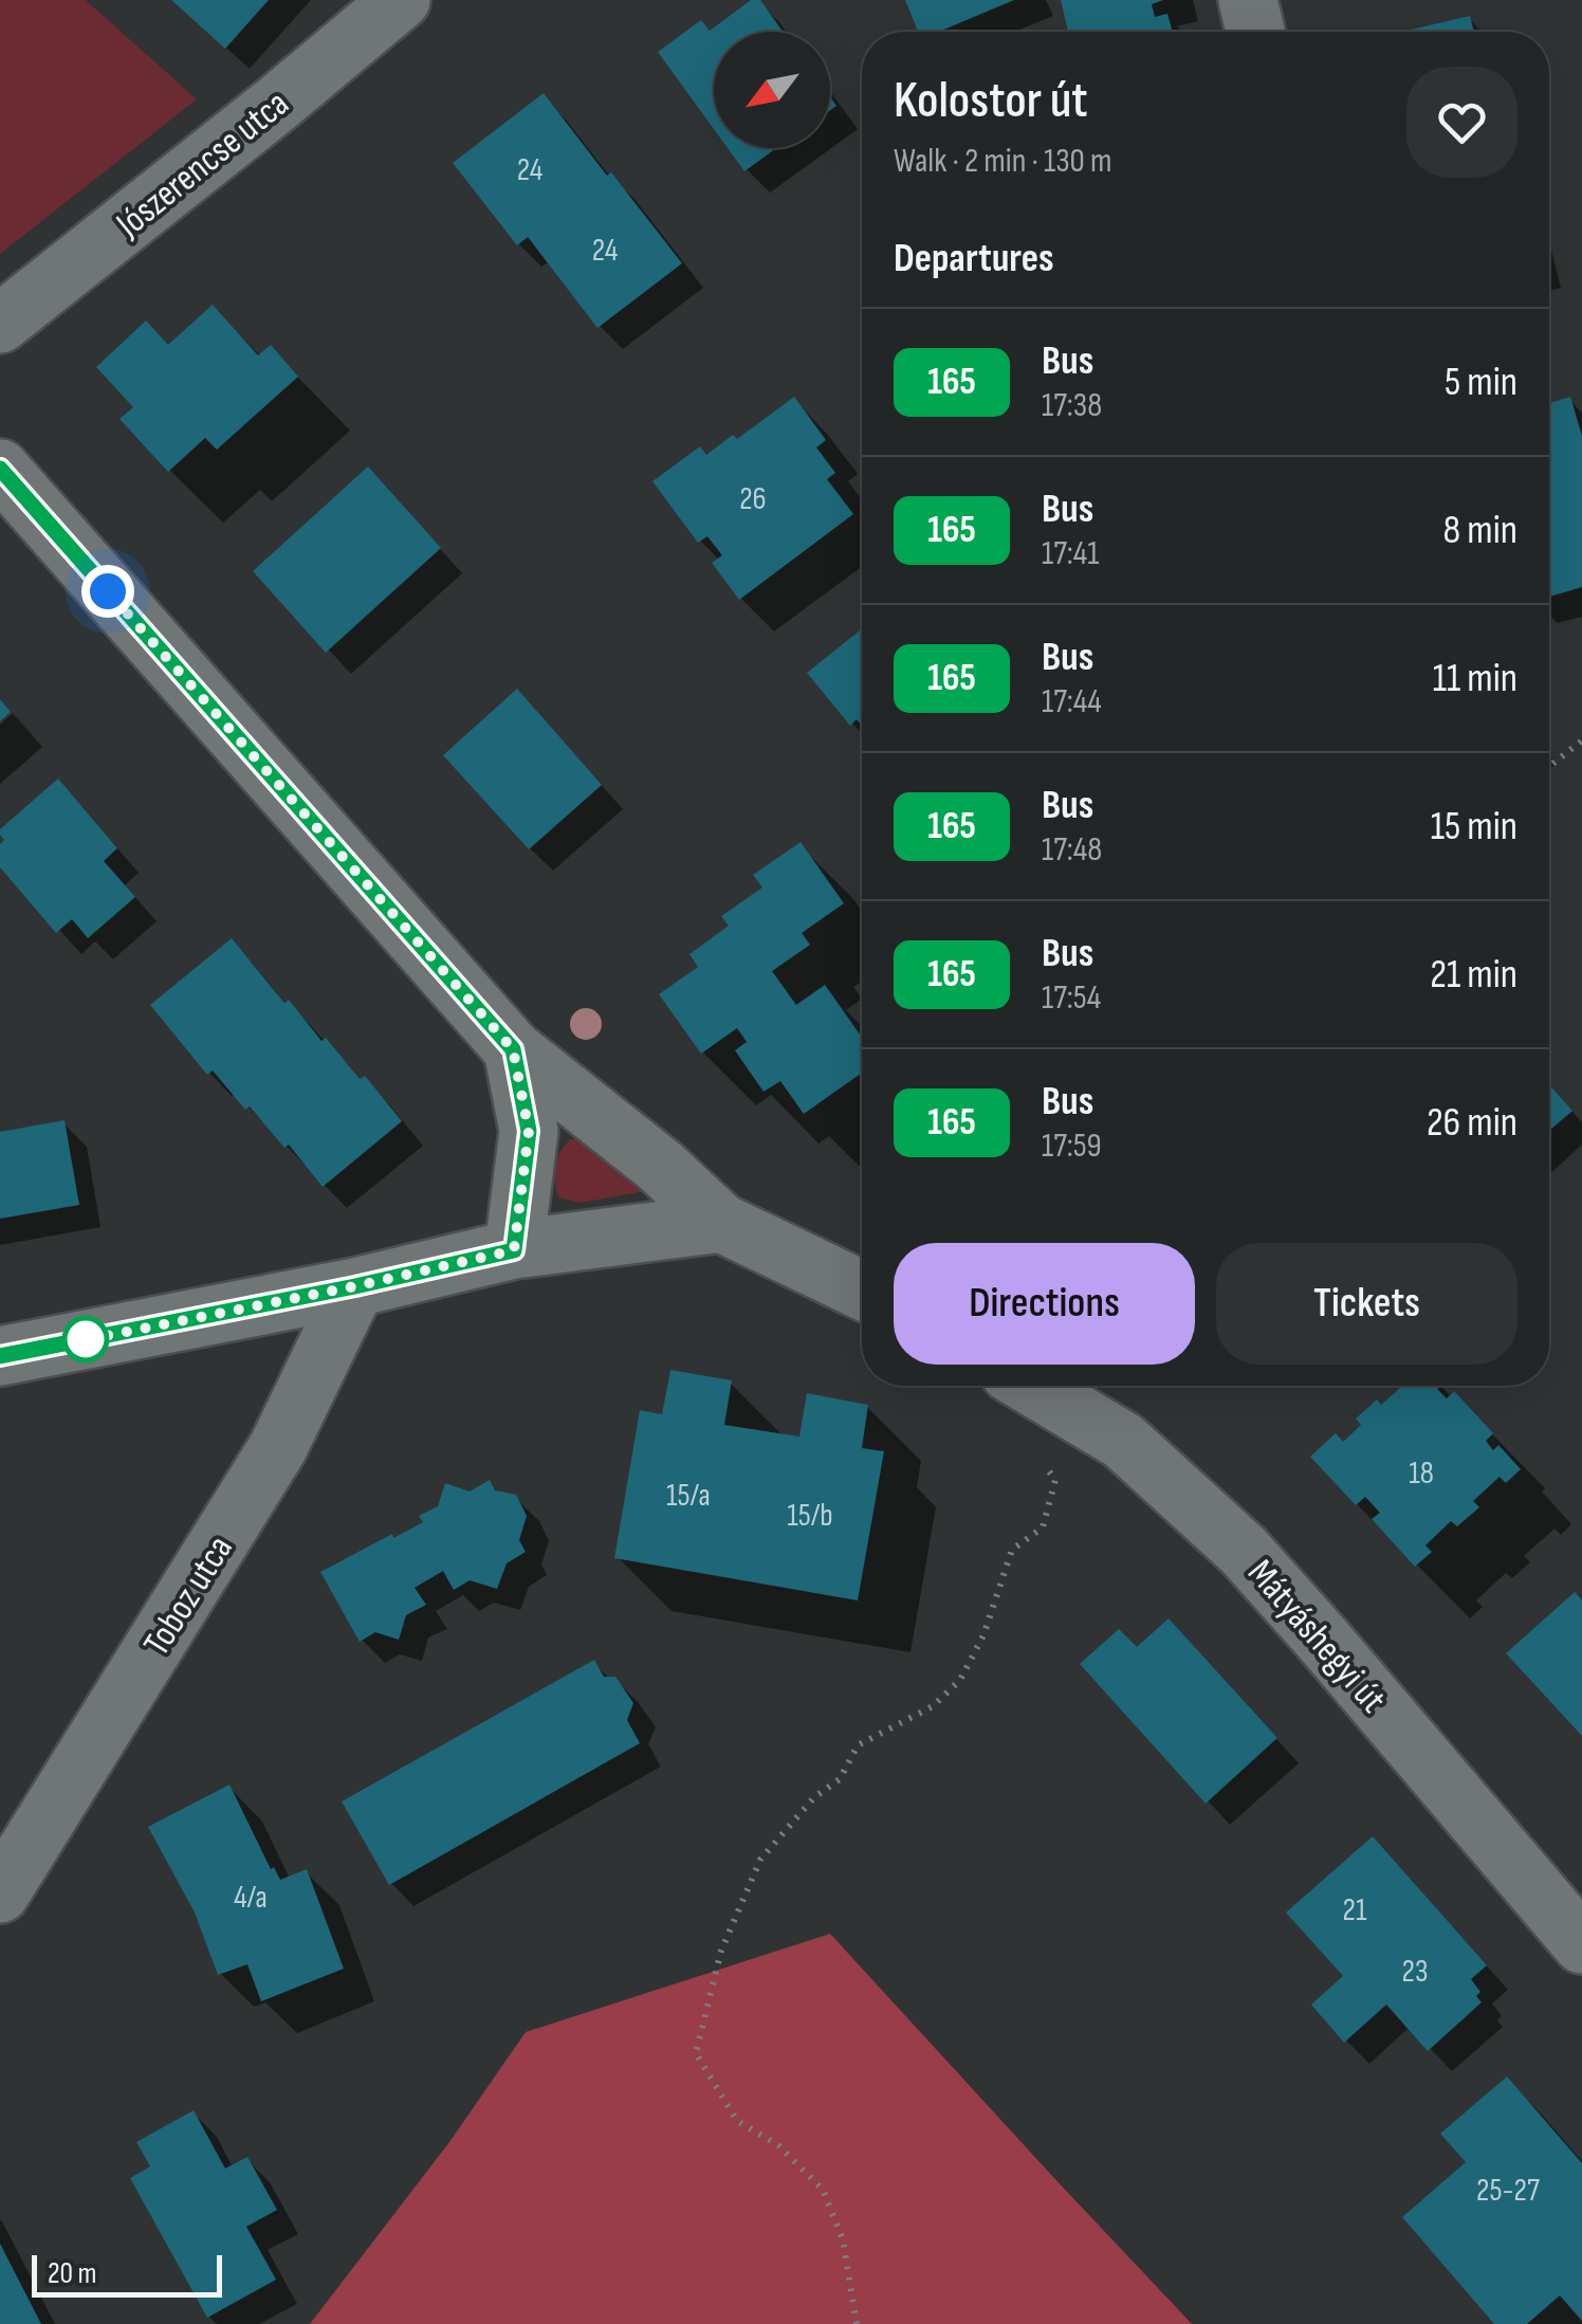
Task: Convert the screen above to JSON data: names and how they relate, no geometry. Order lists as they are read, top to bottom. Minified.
{"streets":{"street":["Jószerencse utca","Toboz utca","Mátyáshegyi út"]},"lines":["bus line 165"],"house_numbers":["24","24","26","18","15/a","15/b","4/a","21","23","25-27"],"scale_bar":"20 m","north":"bottom left","page":{"heading":[["Kolostor út","Walk · 2 min · 130 m"],"Departures"],"list":[{"mark":"165","name":"Bus","note":"17:38","value":"5 min"},{"mark":"165","name":"Bus","note":"17:41","value":"8 min"},{"mark":"165","name":"Bus","note":"17:44","value":"11 min"},{"mark":"165","name":"Bus","note":"17:48","value":"15 min"},{"mark":"165","name":"Bus","note":"17:54","value":"21 min"},{"mark":"165","name":"Bus","note":"17:59","value":"26 min"}],"buttons":["Directions","Tickets"],"scale":"20 m"}}
